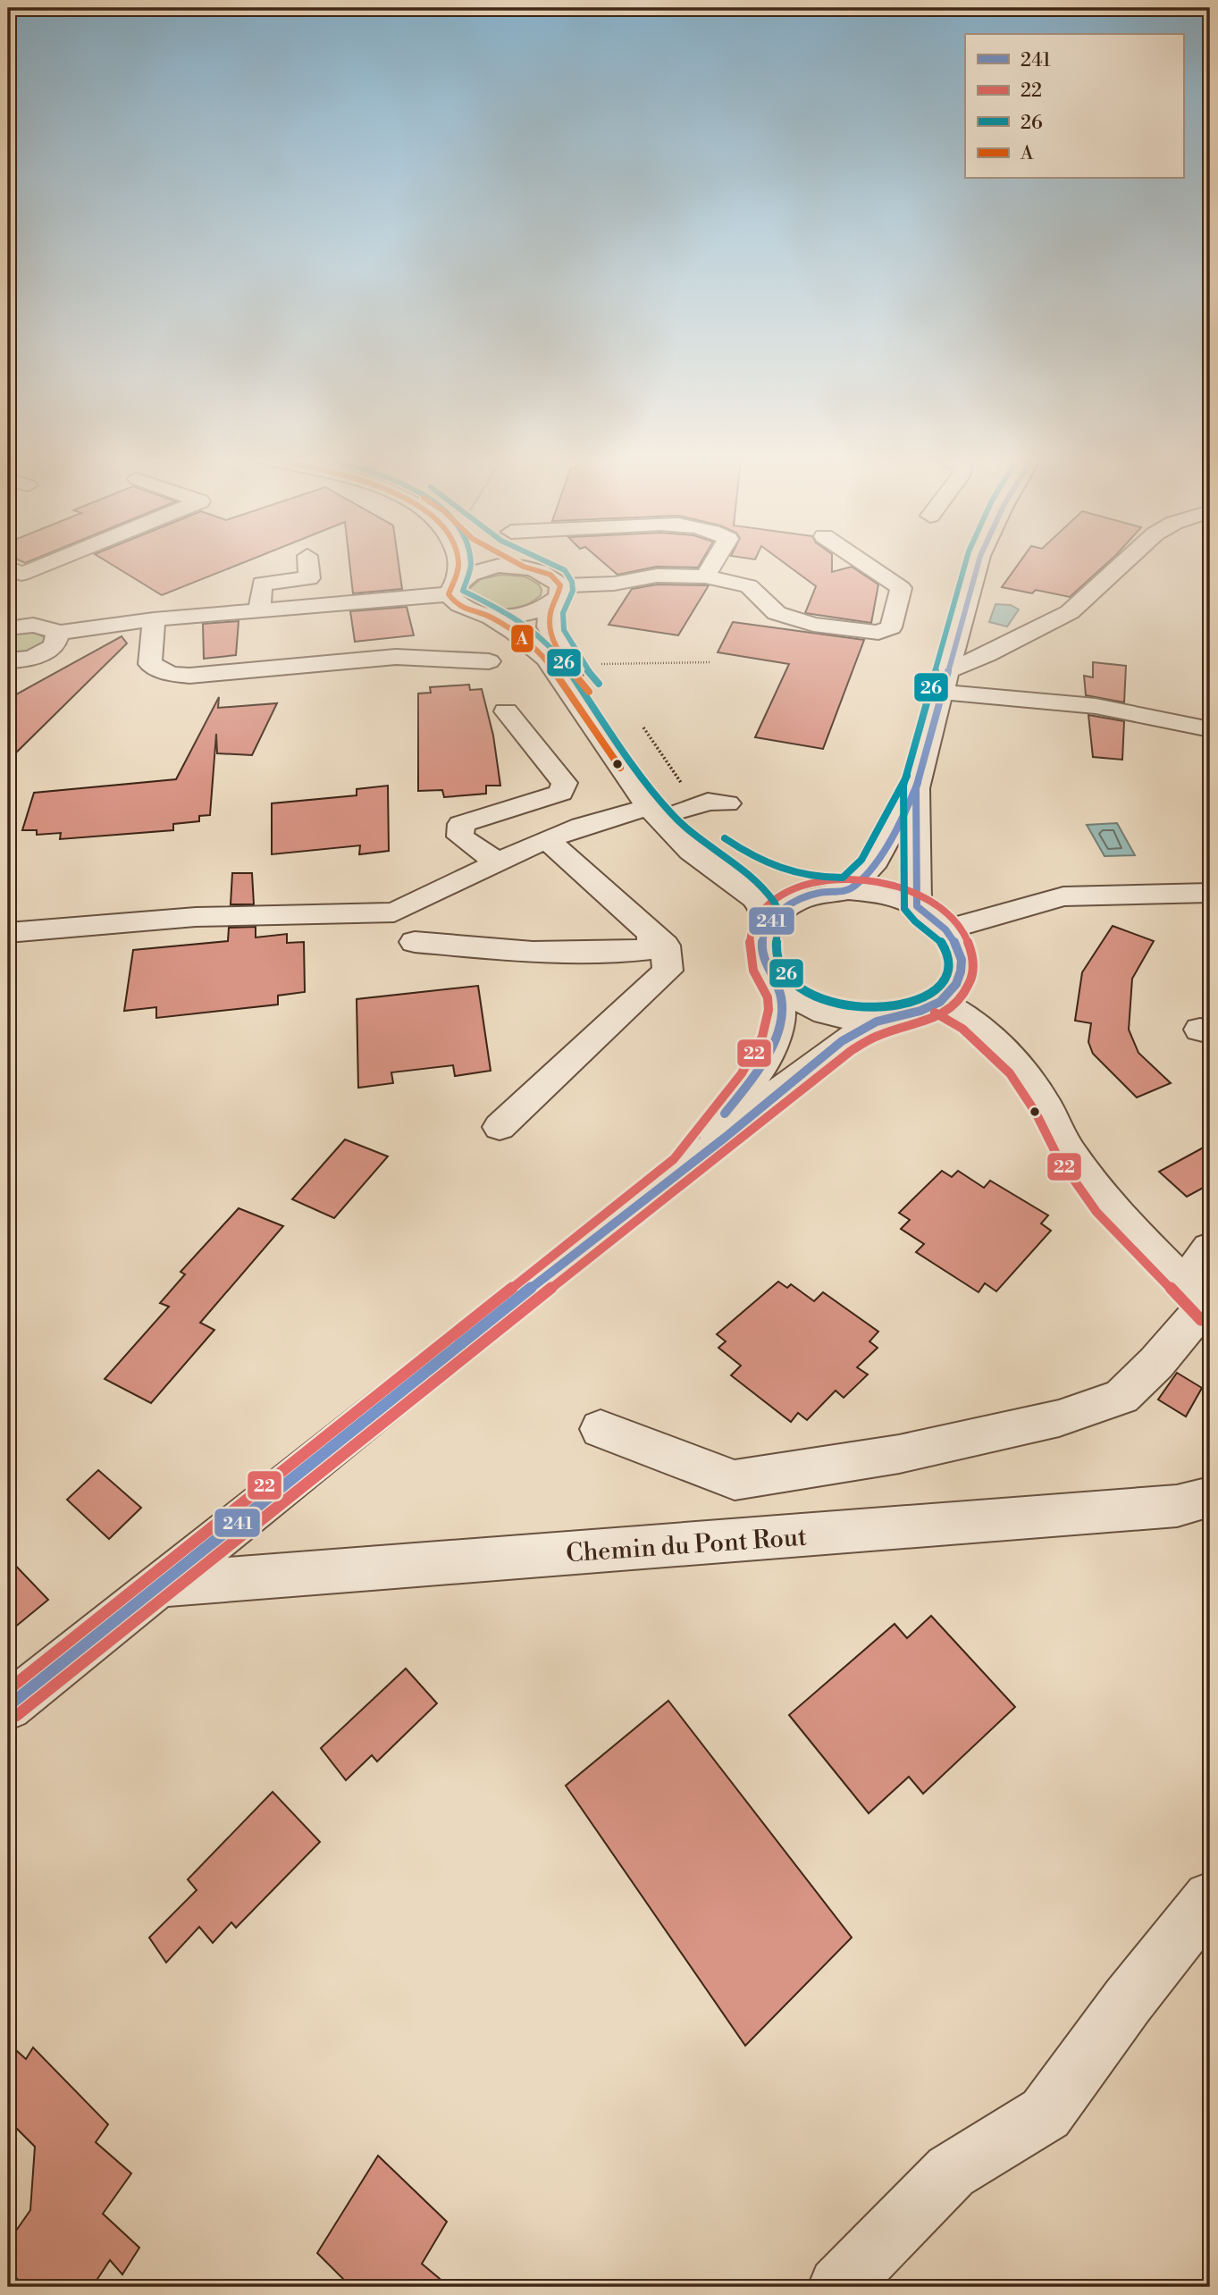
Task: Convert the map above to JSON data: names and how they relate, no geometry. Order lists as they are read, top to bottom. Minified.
{"streets":{"street":["Chemin du Pont Rout"]},"lines":["transit line 241","transit line 26","transit line A","transit line 22"],"legend":["241","22","26","A"]}
